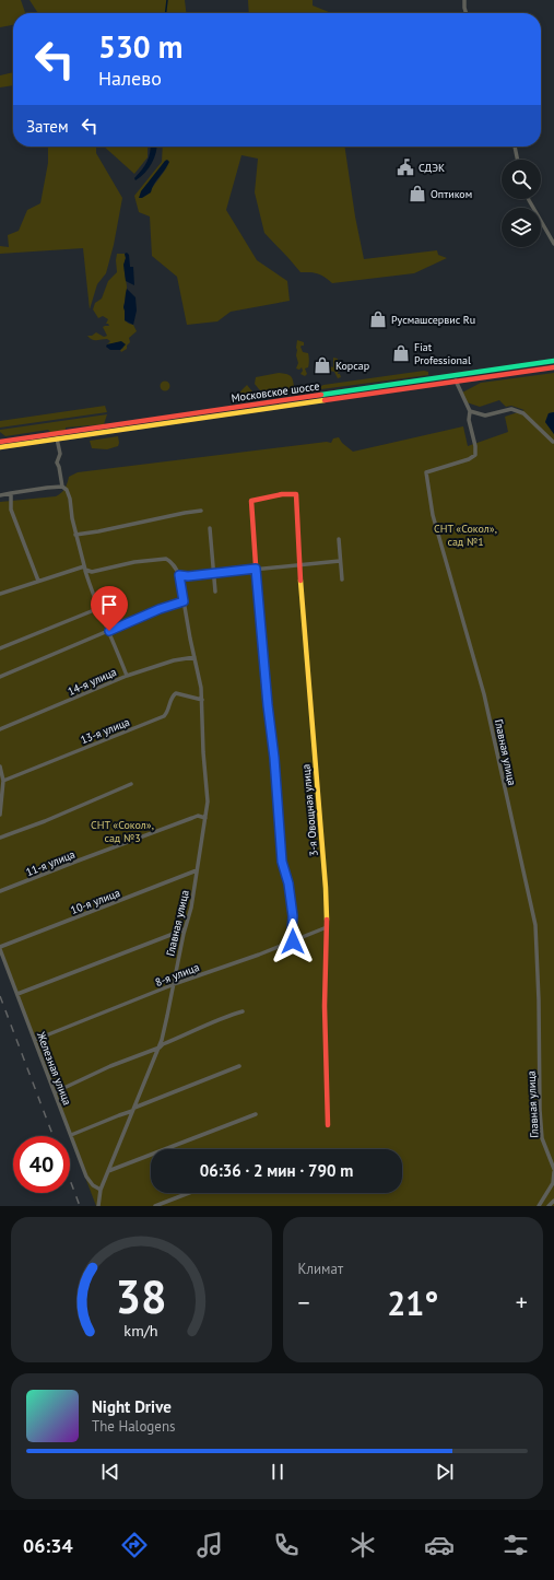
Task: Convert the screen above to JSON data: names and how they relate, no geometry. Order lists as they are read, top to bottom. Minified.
{"streets":{"street":["Московское шоссе","14-я улица","13-я улица","Главная улица","3-я Овощная улица","11-я улица","10-я улица","8-я улица","Железная улица"]},"crossings":[["Московское шоссе","Главная улица"],["14-я улица","Главная улица"],["13-я улица","Главная улица"],["Главная улица","11-я улица"],["Главная улица","10-я улица"],["Главная улица","8-я улица"],["Главная улица","Железная улица"],["3-я Овощная улица","8-я улица"],["10-я улица","Железная улица"],["8-я улица","Железная улица"]],"parks":["СНТ «Сокол», сад №1","СНТ «Сокол», сад №3"],"places":{"public building":["СДЭК"],"shop":["Оптиком","Русмашсервис Ru","Fiat Professional","Корсар"]},"page":{"turn":["530 m","Налево"],"then":"Затем","limit":"40","trip":"06:36 · 2 мин · 790 m","tile":"Климат","heat":["−","21°","+"],"song":["Night Drive","The Halogens"],"tabs":"06:34","gauge":["38","km/h"]}}
